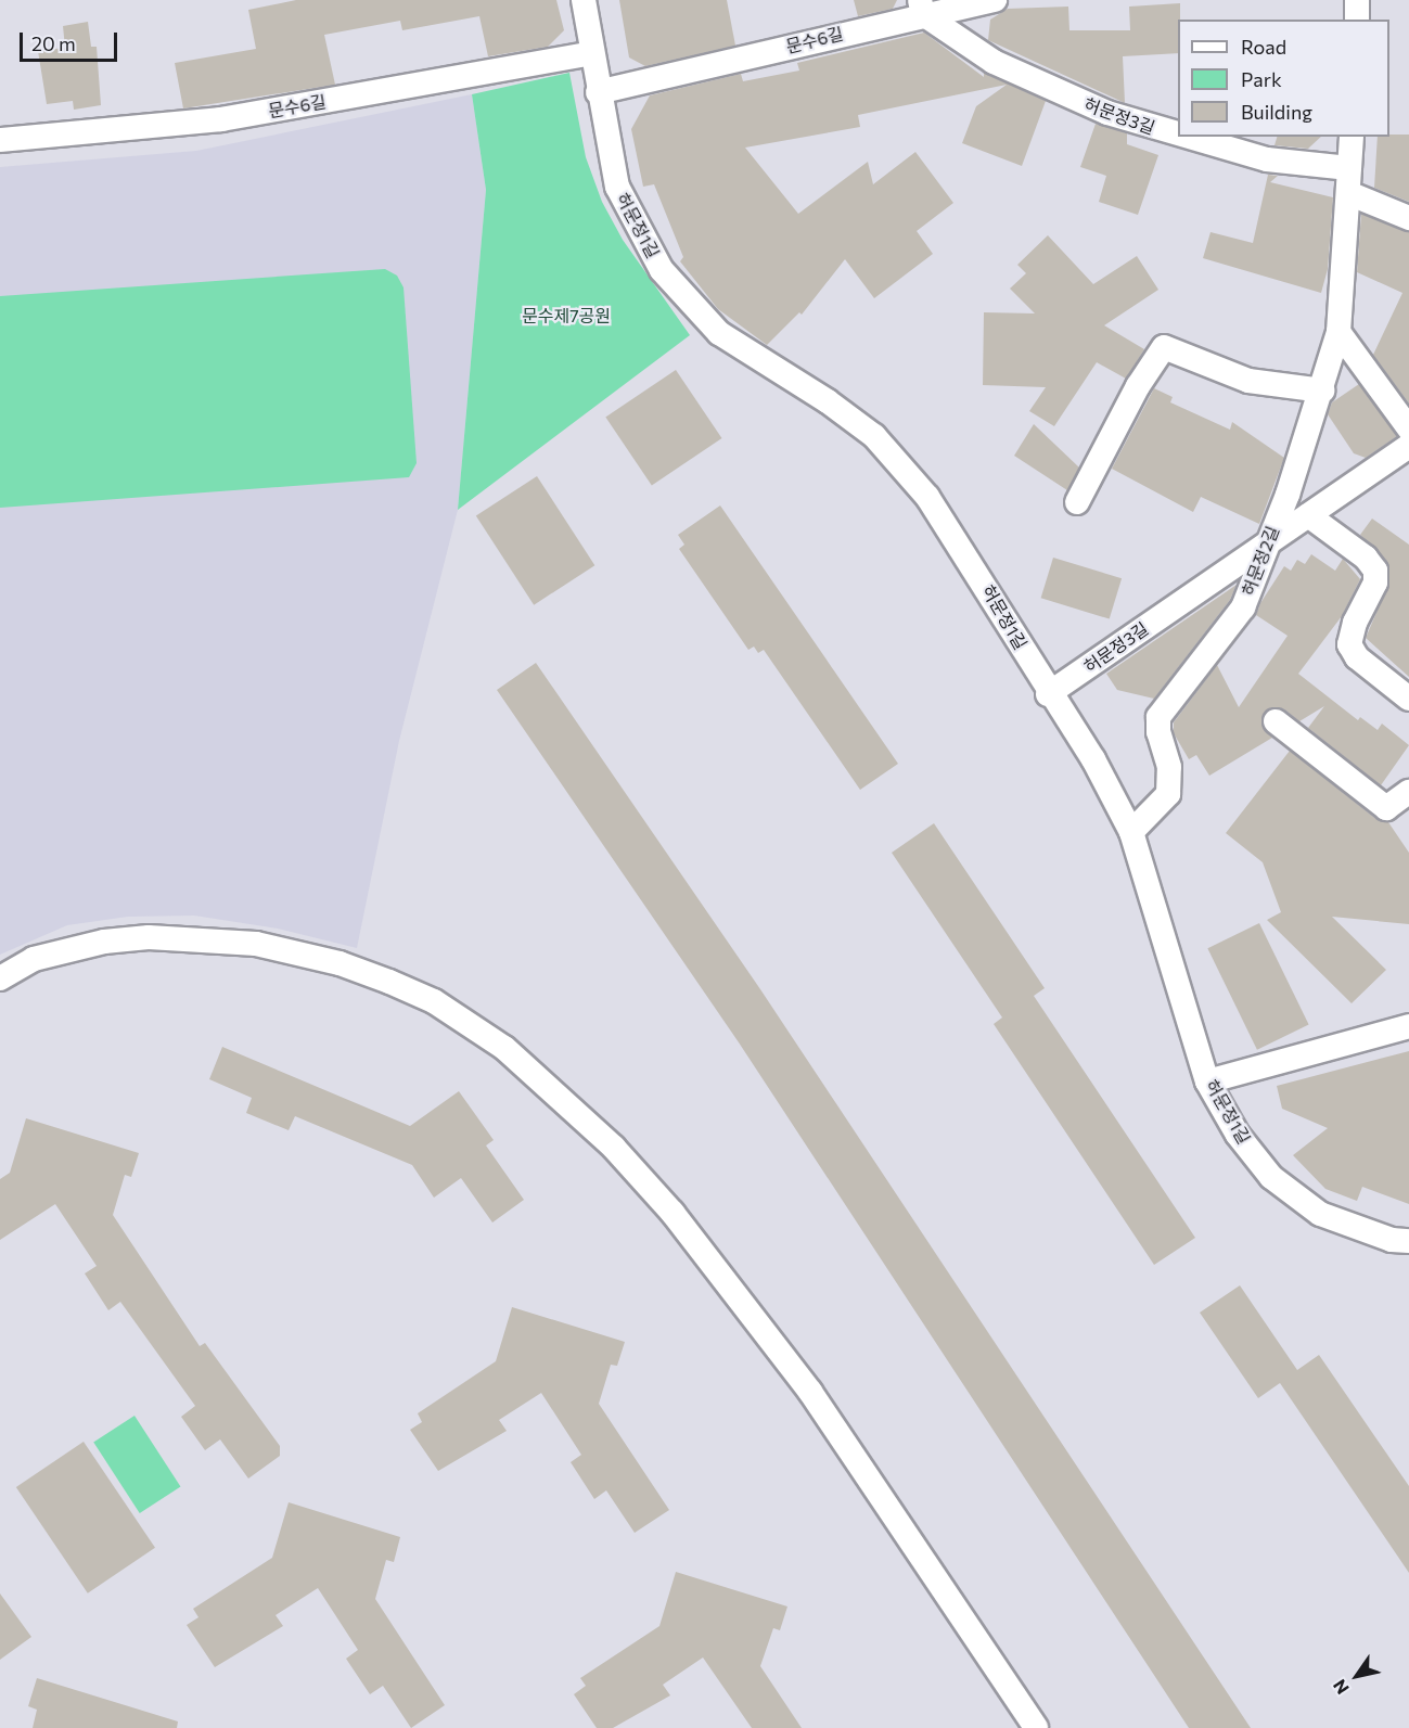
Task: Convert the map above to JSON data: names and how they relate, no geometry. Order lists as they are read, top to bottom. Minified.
{"streets":{"street":["문수6길","허문정3길","허문정1길","허문정2길"]},"crossings":[["문수6길","허문정3길"],["문수6길","허문정1길"],["허문정3길","허문정1길"],["허문정3길","허문정2길"],["허문정1길","허문정2길"]],"parks":["문수제7공원"],"legend":["Road","Park","Building"],"scale_bar":"20 m","north":"bottom left"}
